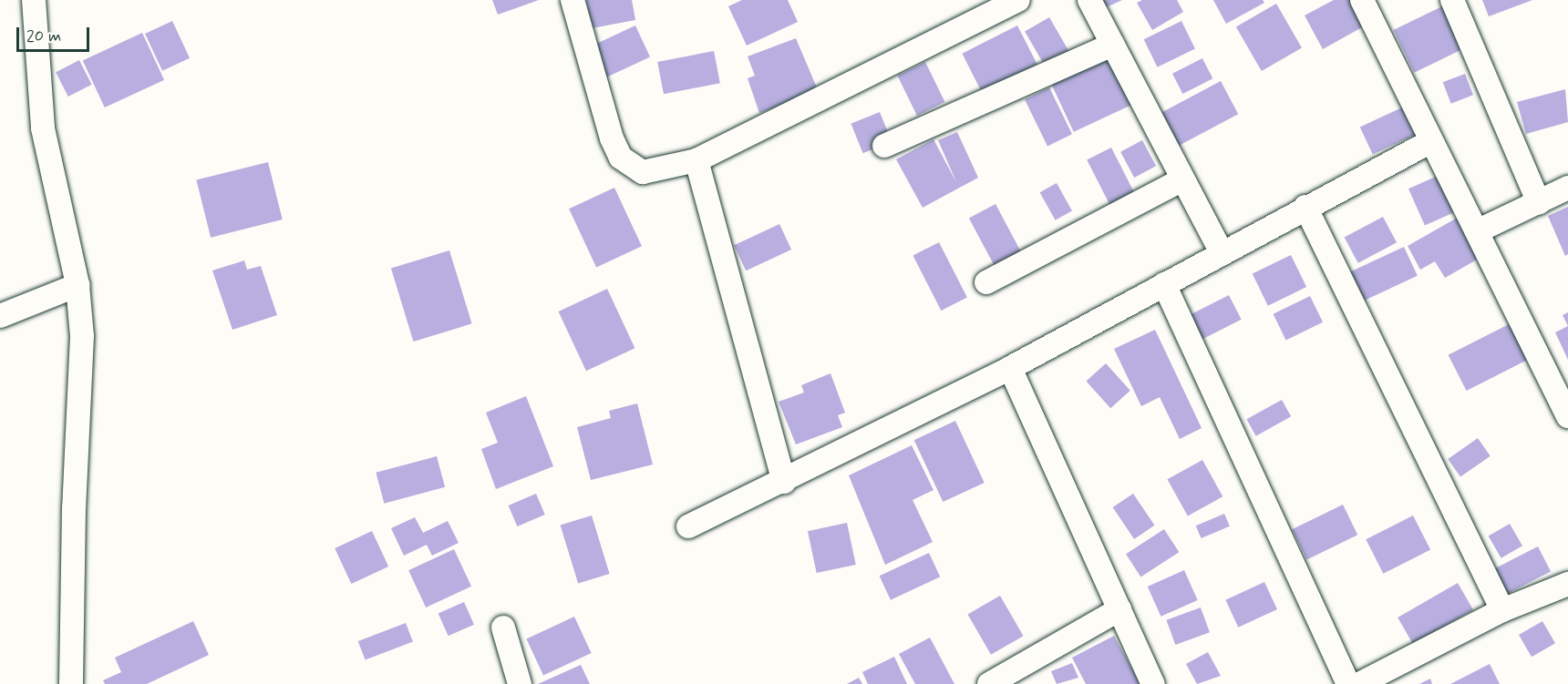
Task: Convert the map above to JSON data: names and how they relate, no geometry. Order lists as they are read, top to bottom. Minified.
{"scale_bar":"20 m"}
